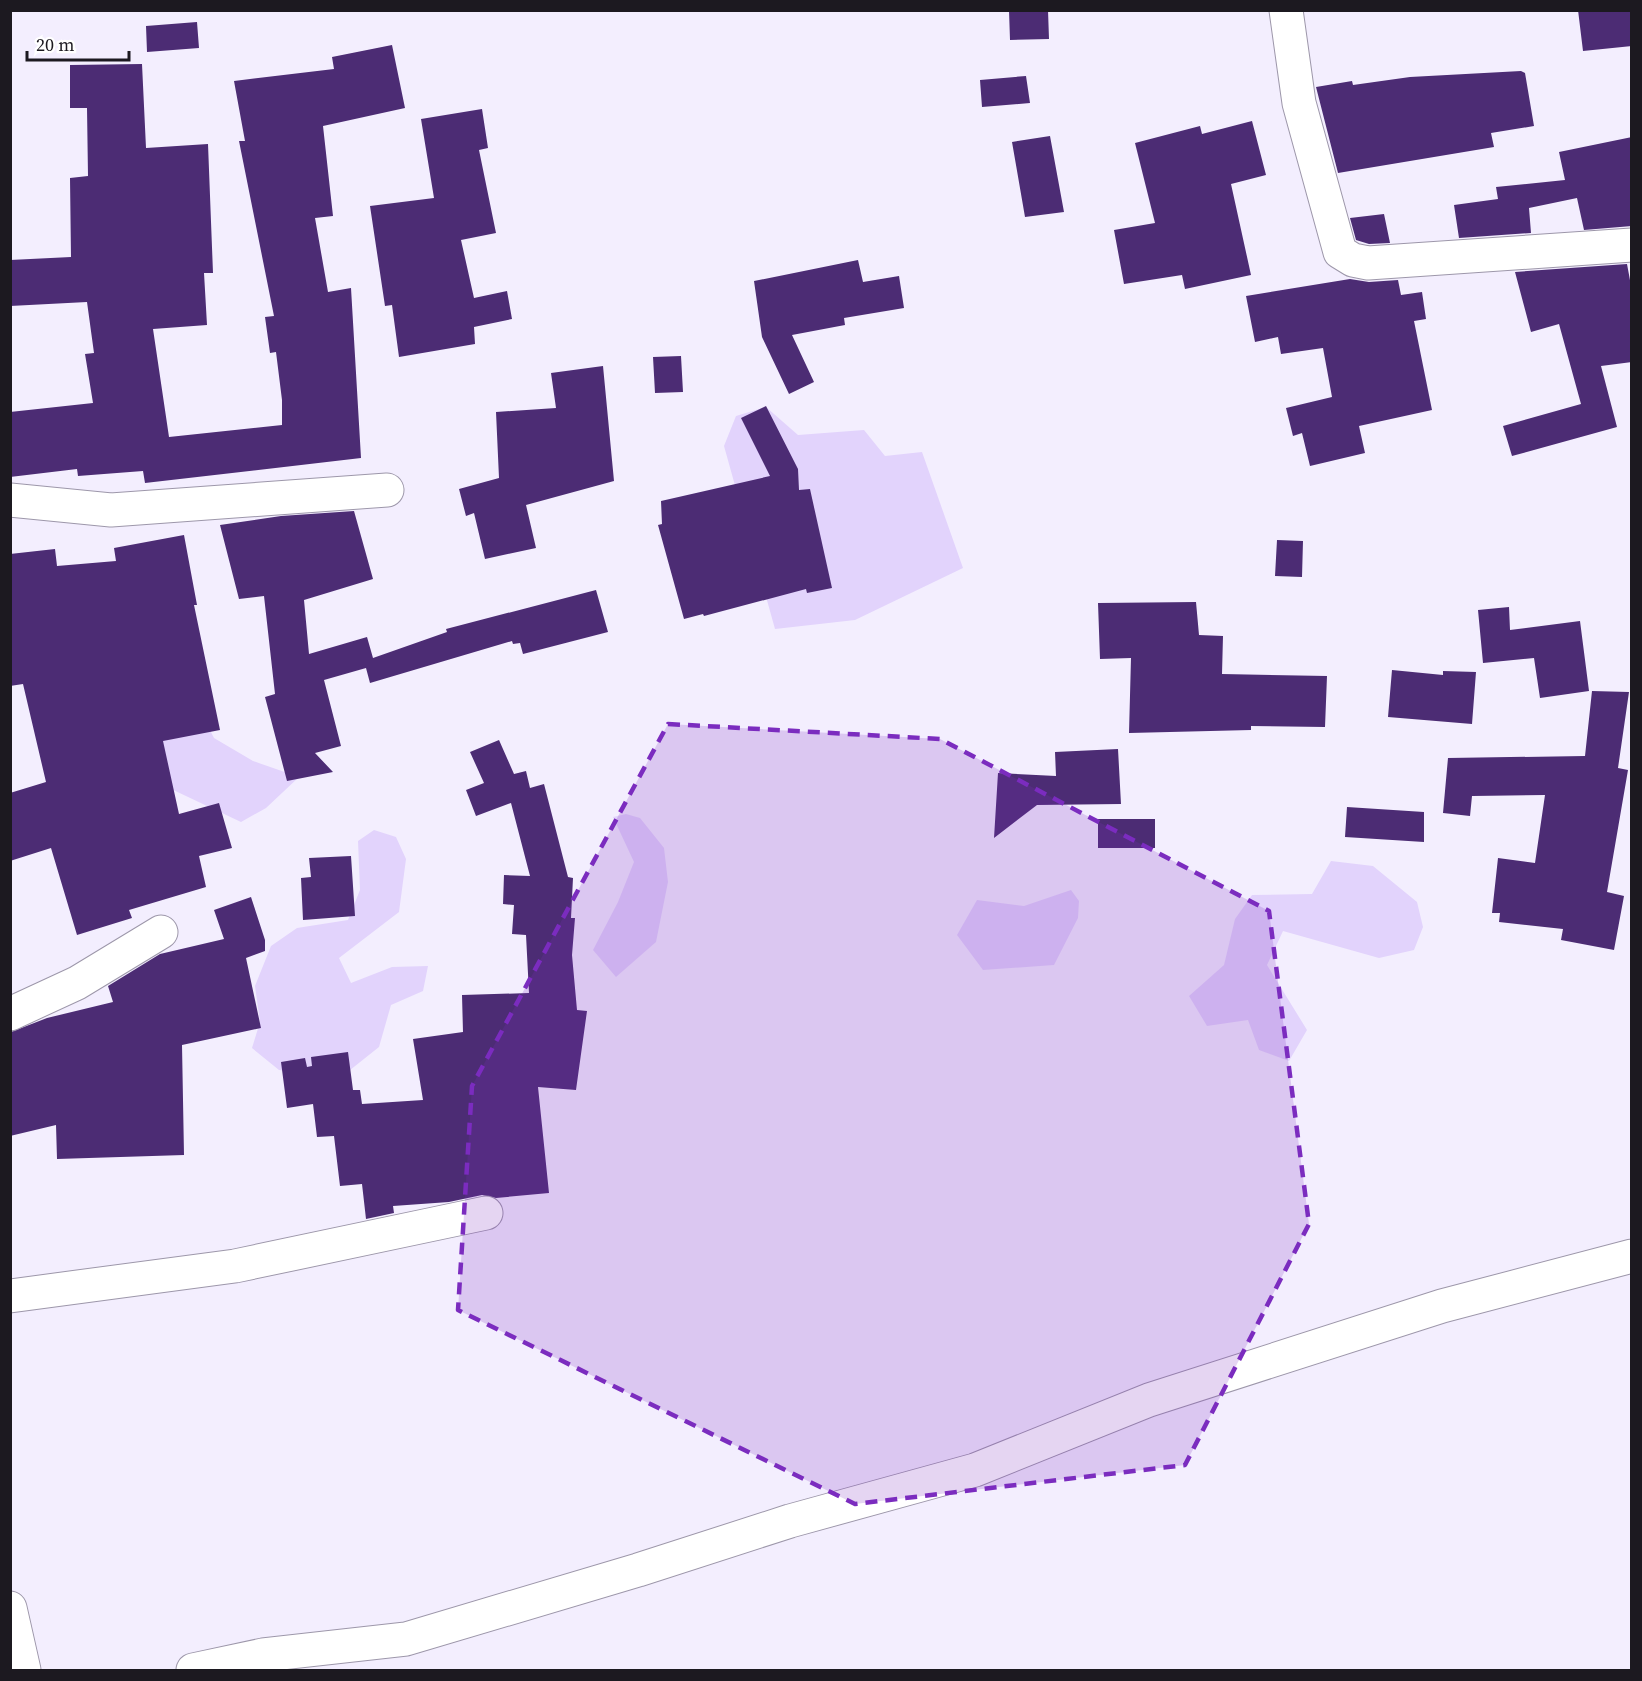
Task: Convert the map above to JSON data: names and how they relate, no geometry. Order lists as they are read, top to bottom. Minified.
{"scale_bar":"20 m"}
